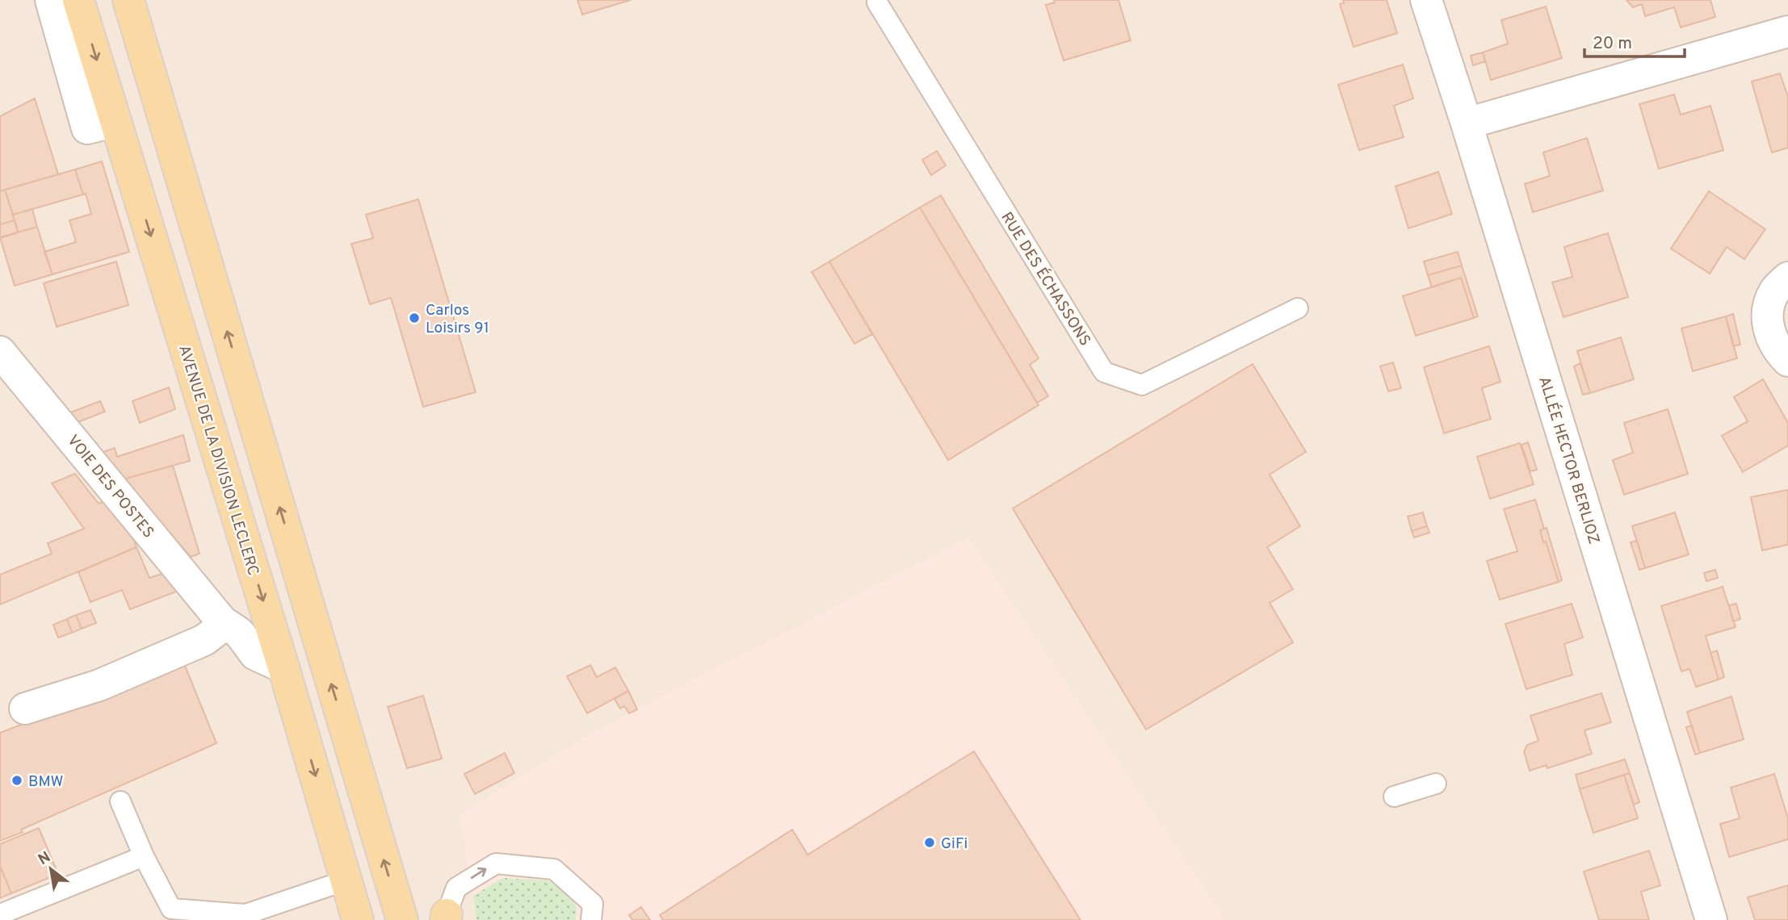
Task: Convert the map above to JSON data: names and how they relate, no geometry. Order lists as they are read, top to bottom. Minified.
{"streets":{"main road":["AVENUE DE LA DIVISION LECLERC"],"street":["ALLÉE HECTOR BERLIOZ","VOIE DES POSTES"],"lane":["RUE DES ÉCHASSONS"]},"crossings":[["AVENUE DE LA DIVISION LECLERC","VOIE DES POSTES"]],"places":["Carlos Loisirs 91","BMW","GiFi"],"scale_bar":"20 m","north":"top left"}
